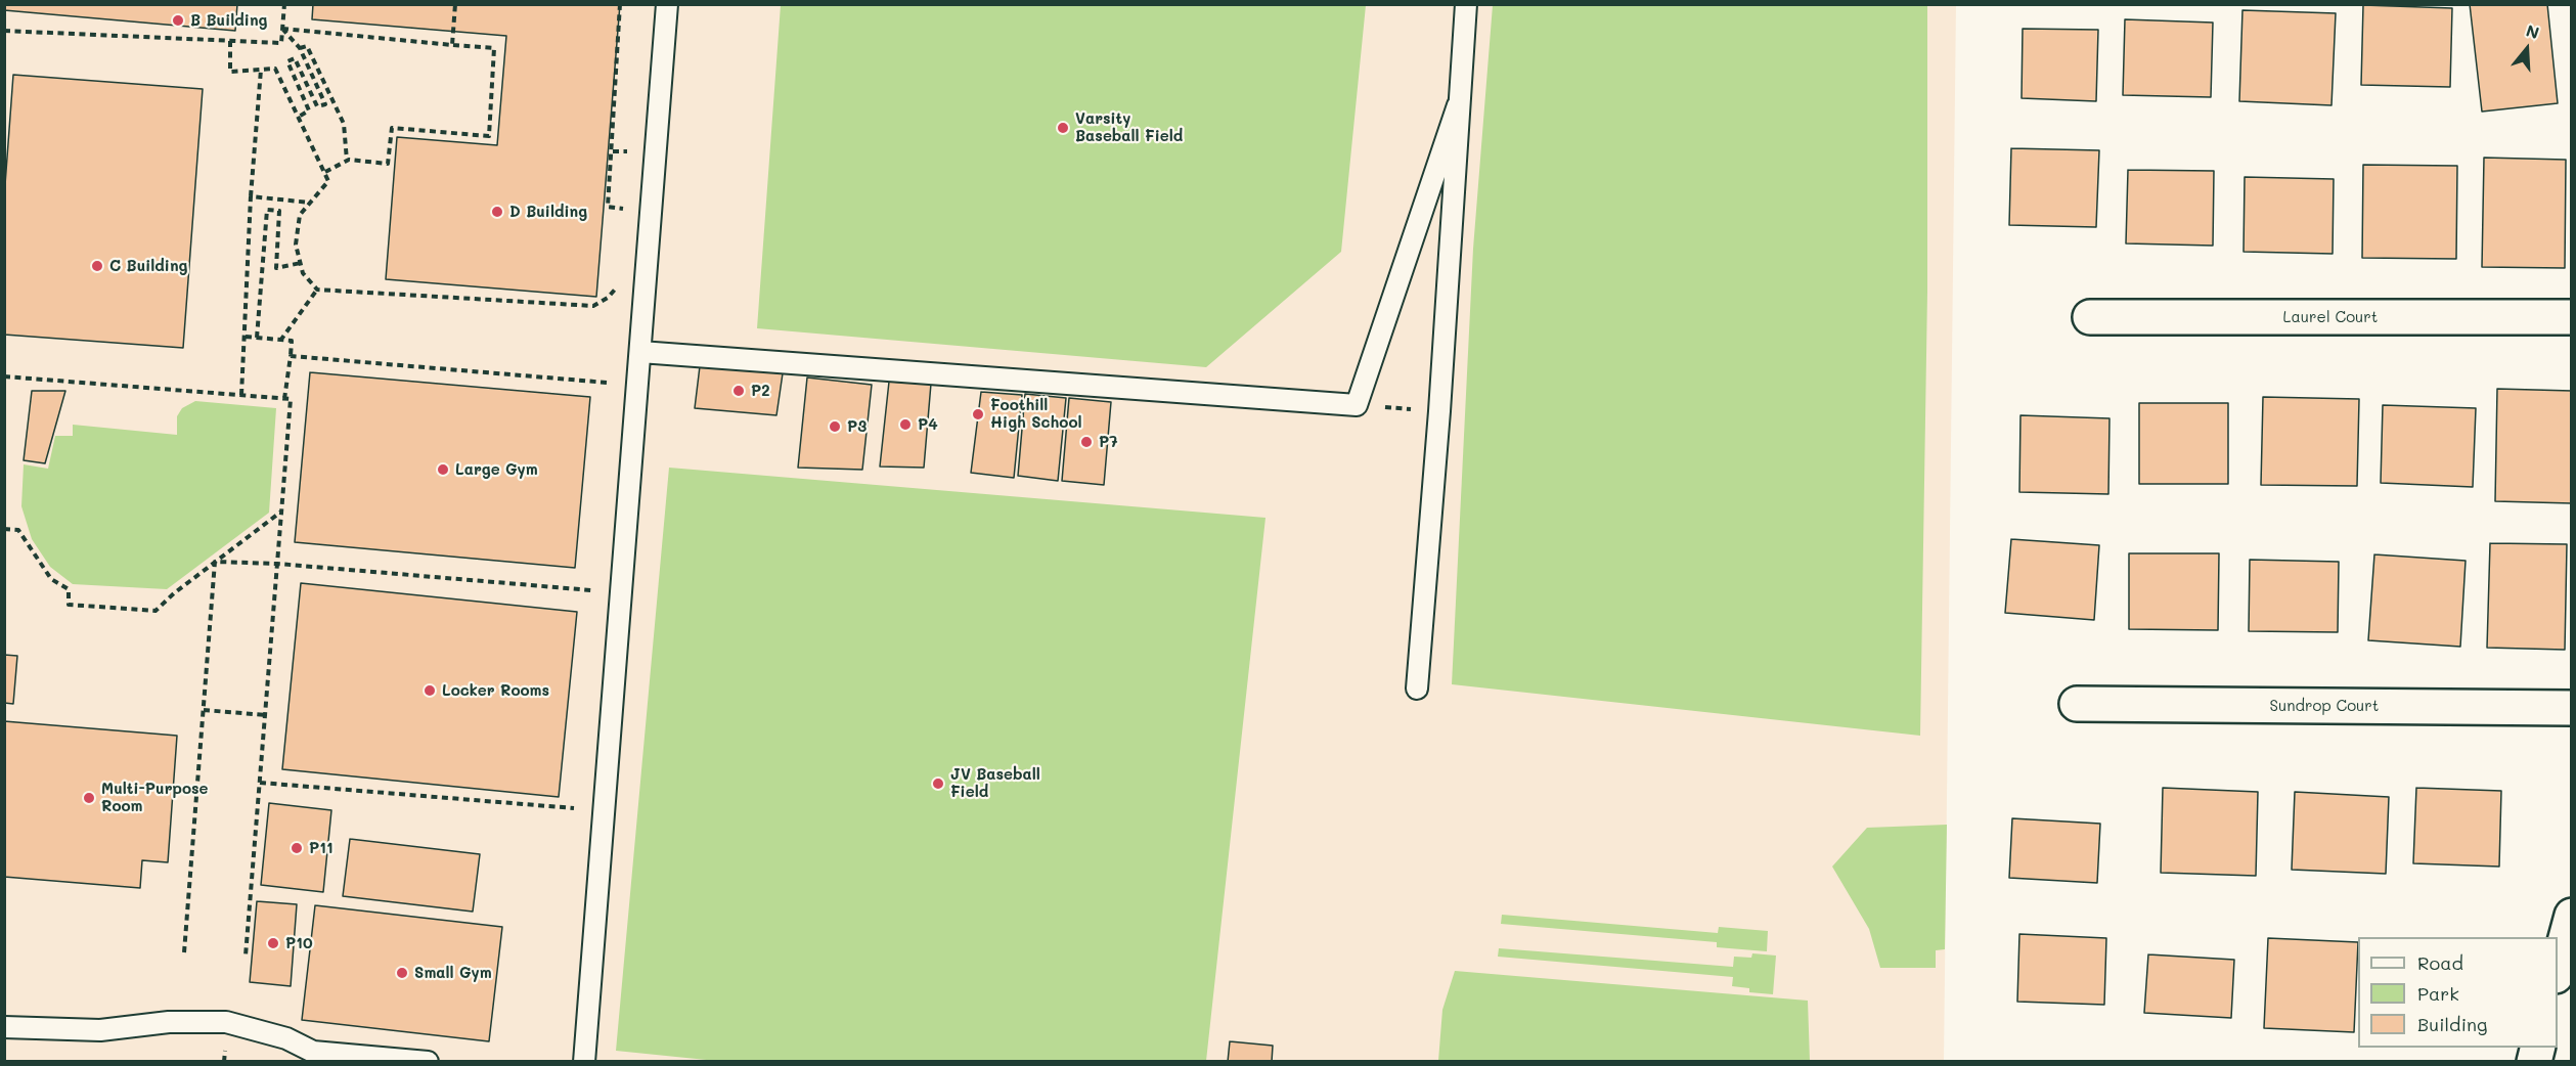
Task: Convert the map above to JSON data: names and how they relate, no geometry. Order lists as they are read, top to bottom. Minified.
{"streets":{"street":["Laurel Court","Sundrop Court"]},"places":["B Building","Varsity Baseball Field","D Building","C Building","P2","Foothill High School","P4","P3","P7","Large Gym","Locker Rooms","JV Baseball Field","Multi-Purpose Room","P11","P10","Small Gym"],"legend":["Road","Park","Building"],"north":"top"}
